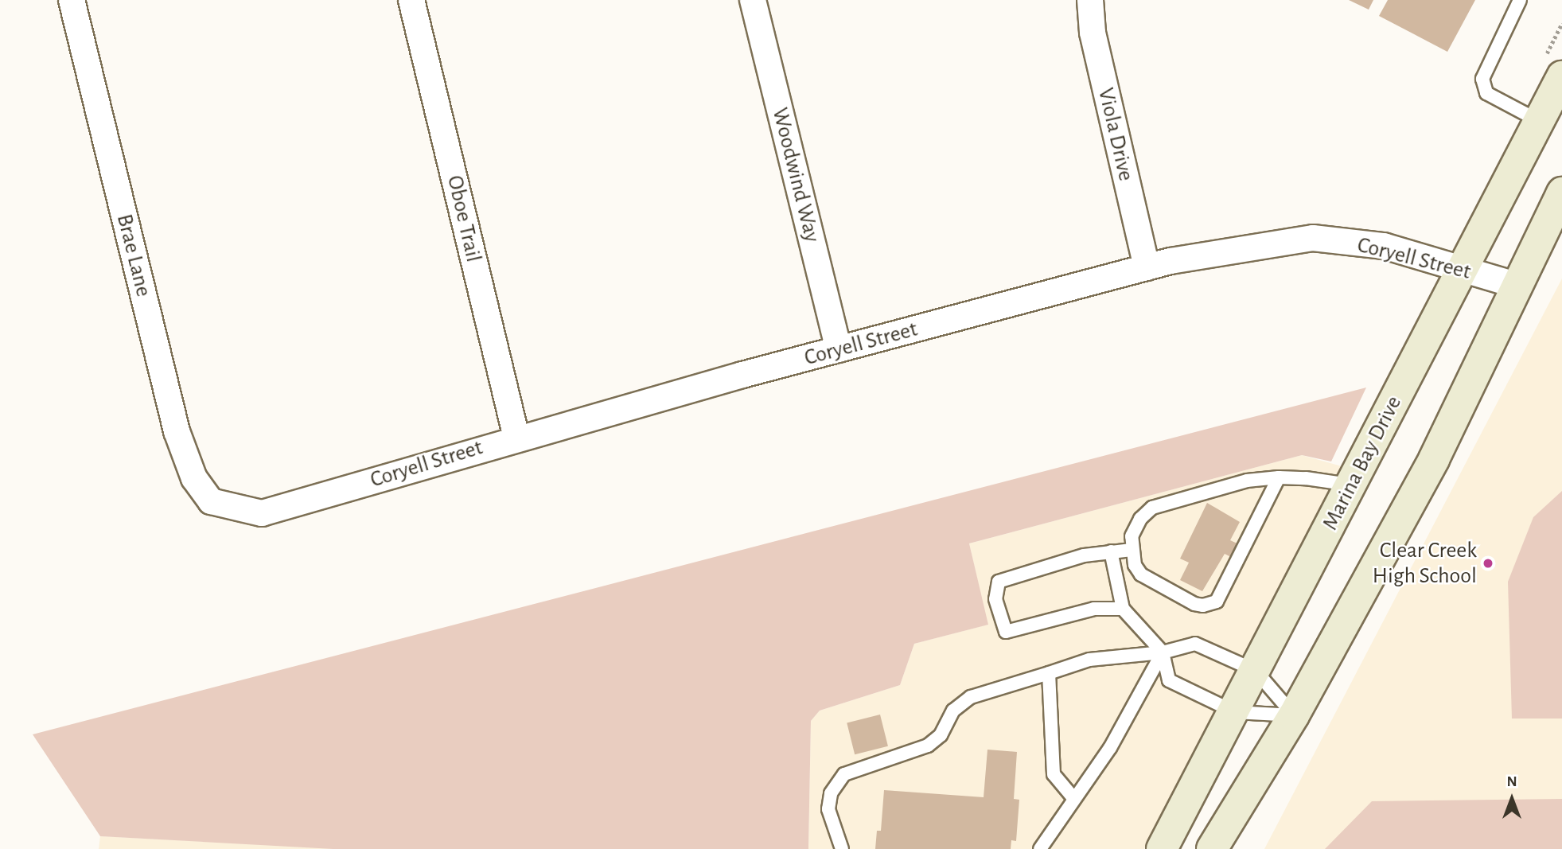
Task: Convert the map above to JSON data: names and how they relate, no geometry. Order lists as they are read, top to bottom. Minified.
{"streets":{"main road":["Marina Bay Drive"],"street":["Viola Drive","Woodwind Way","Oboe Trail","Brae Lane","Coryell Street"]},"crossings":[["Viola Drive","Coryell Street"],["Woodwind Way","Coryell Street"],["Oboe Trail","Coryell Street"],["Brae Lane","Coryell Street"],["Coryell Street","Marina Bay Drive"]],"places":["Clear Creek High School"],"north":"top"}
